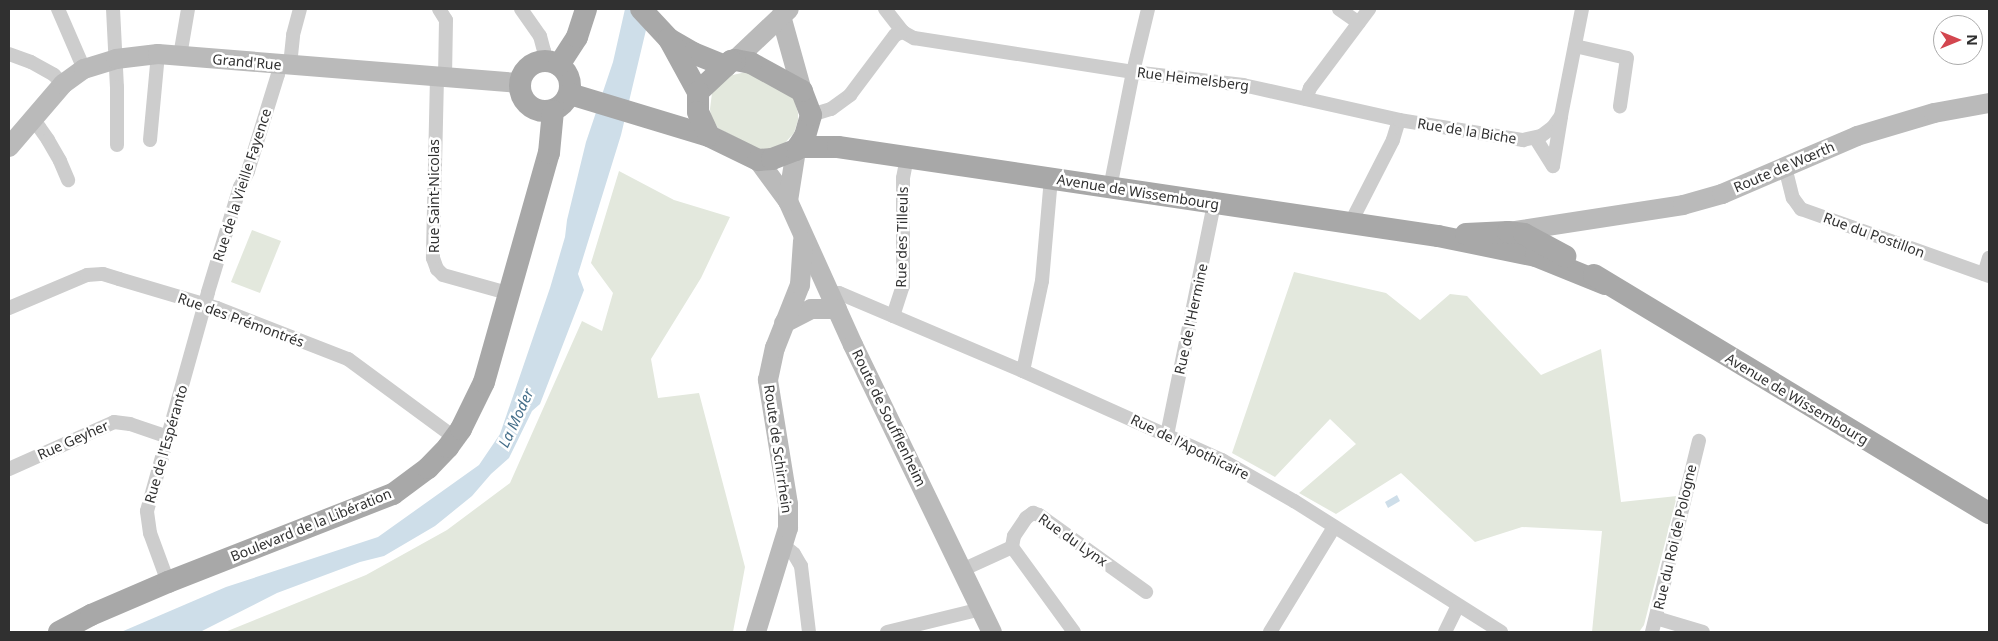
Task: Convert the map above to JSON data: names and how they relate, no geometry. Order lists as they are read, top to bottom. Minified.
{"streets":{"main road":["Avenue de Wissembourg","Boulevard de la Libération"],"street":["Grand'Rue","Rue Heimelsberg","Rue de la Biche","Route de Wœrth","Rue de la Vieille Fayence","Rue Saint-Nicolas","Rue du Postillon","Rue des Tilleuls","Rue de l'Hermine","Rue des Prémontrés","Route de Soufflenheim","Rue Geyher","Rue de l'Espéranto","Rue de l'Apothicaire","Route de Schirrhein","Rue du Roi de Pologne","Rue du Lynx"]},"crossings":[["Grand'Rue","Rue de la Vieille Fayence"],["Grand'Rue","Rue Saint-Nicolas"],["Grand'Rue","Boulevard de la Libération"],["Rue Heimelsberg","Rue de la Biche"],["Route de Wœrth","Avenue de Wissembourg"],["Route de Wœrth","Rue du Postillon"],["Rue de la Vieille Fayence","Rue des Prémontrés"],["Rue de la Vieille Fayence","Rue de l'Espéranto"],["Avenue de Wissembourg","Rue des Tilleuls"],["Avenue de Wissembourg","Rue de l'Hermine"],["Avenue de Wissembourg","Route de Soufflenheim"],["Rue Saint-Nicolas","Boulevard de la Libération"],["Rue des Tilleuls","Rue de l'Apothicaire"],["Rue de l'Hermine","Rue de l'Apothicaire"],["Rue des Prémontrés","Rue de l'Espéranto"],["Rue des Prémontrés","Boulevard de la Libération"],["Route de Soufflenheim","Rue de l'Apothicaire"],["Route de Soufflenheim","Route de Schirrhein"],["Rue Geyher","Rue de l'Espéranto"],["Rue de l'Espéranto","Boulevard de la Libération"]],"water":["La Moder"],"north":"right"}
